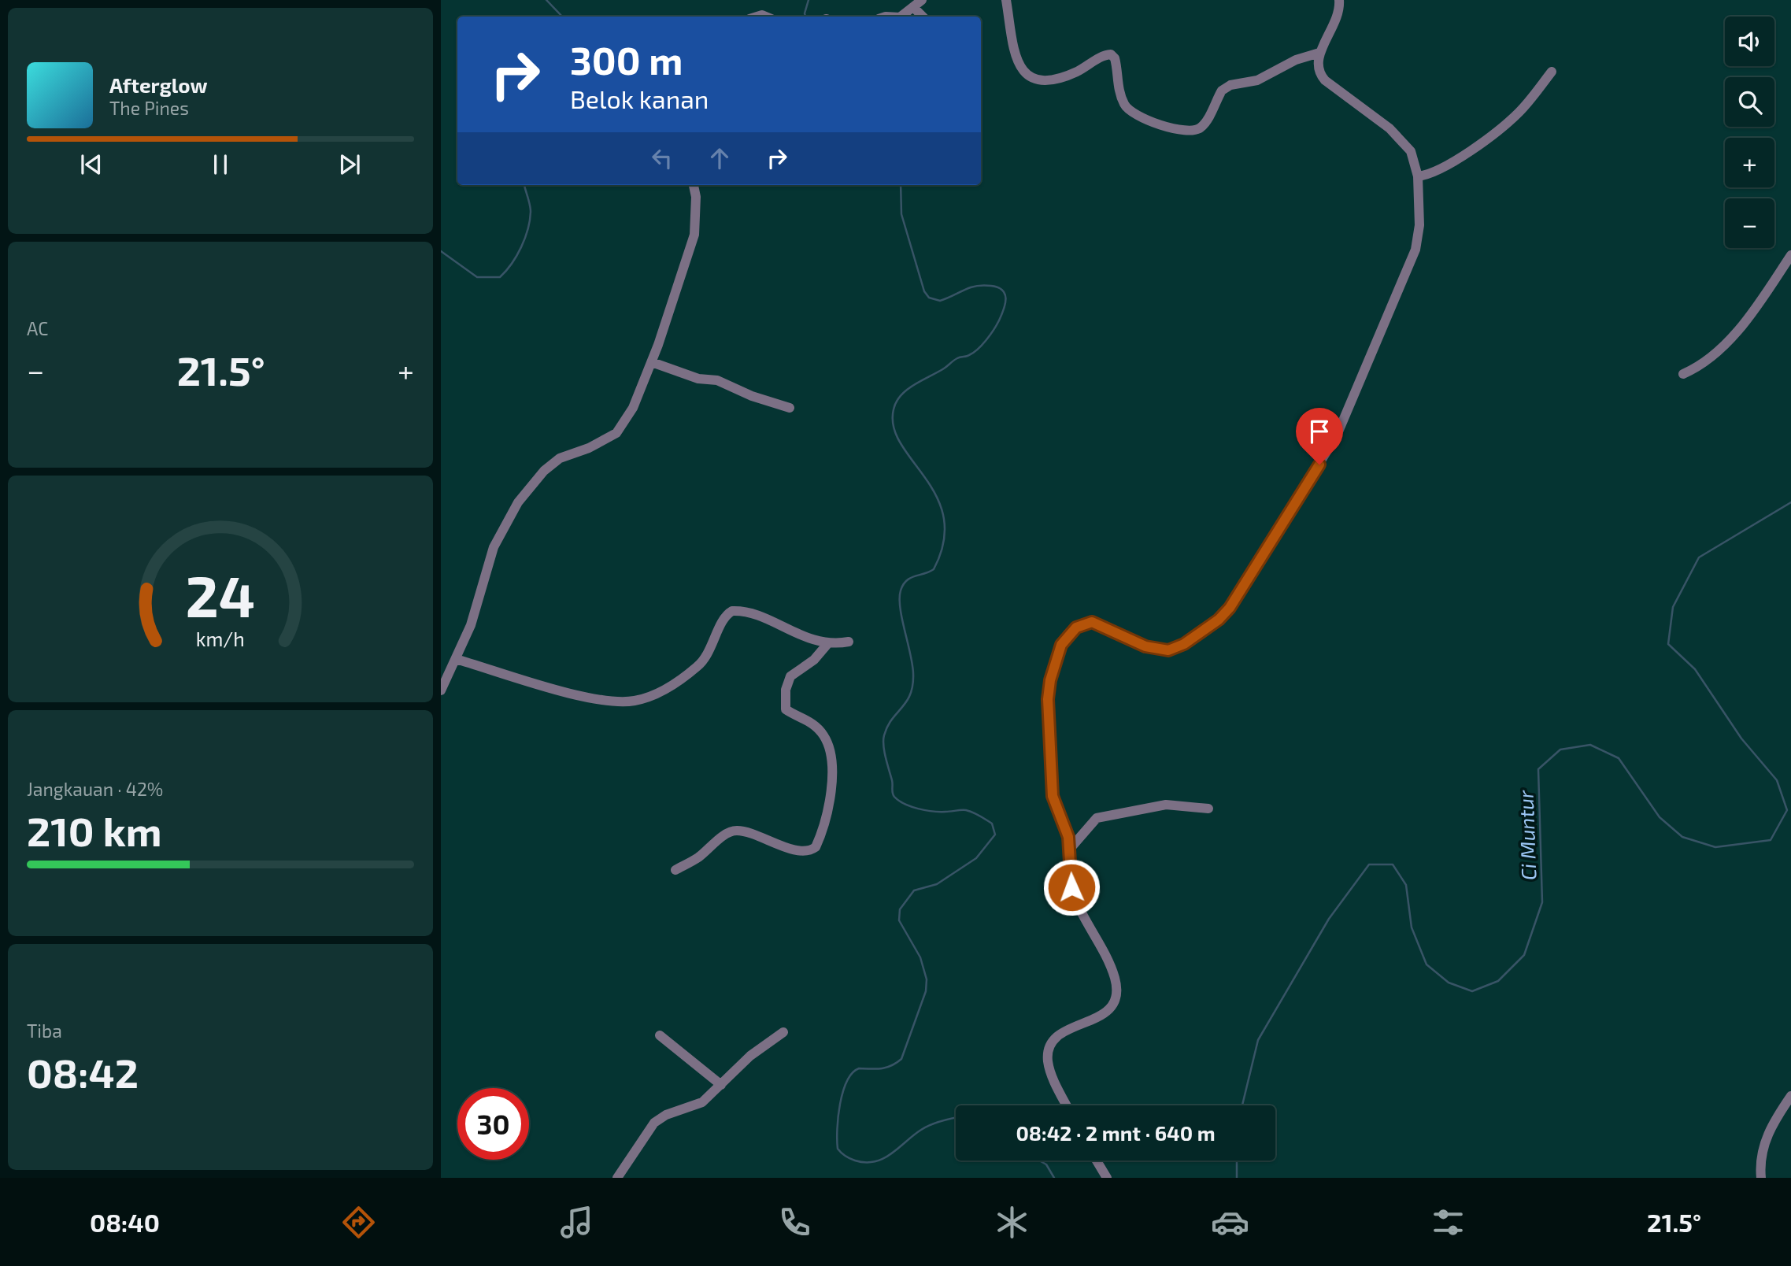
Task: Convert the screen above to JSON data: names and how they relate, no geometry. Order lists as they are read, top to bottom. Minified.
{"water":["Ci Muntur"],"page":{"map_buttons":["+","−"],"turn":["300 m","Belok kanan"],"song":["Afterglow","The Pines"],"tile":["AC",["Jangkauan · 42%","210 km"],["Tiba","08:42"]],"heat":["−","21.5°","+"],"limit":"30","trip":"08:42 · 2 mnt · 640 m","tabs":["08:40","21.5°"],"gauge":["24","km/h"]}}
